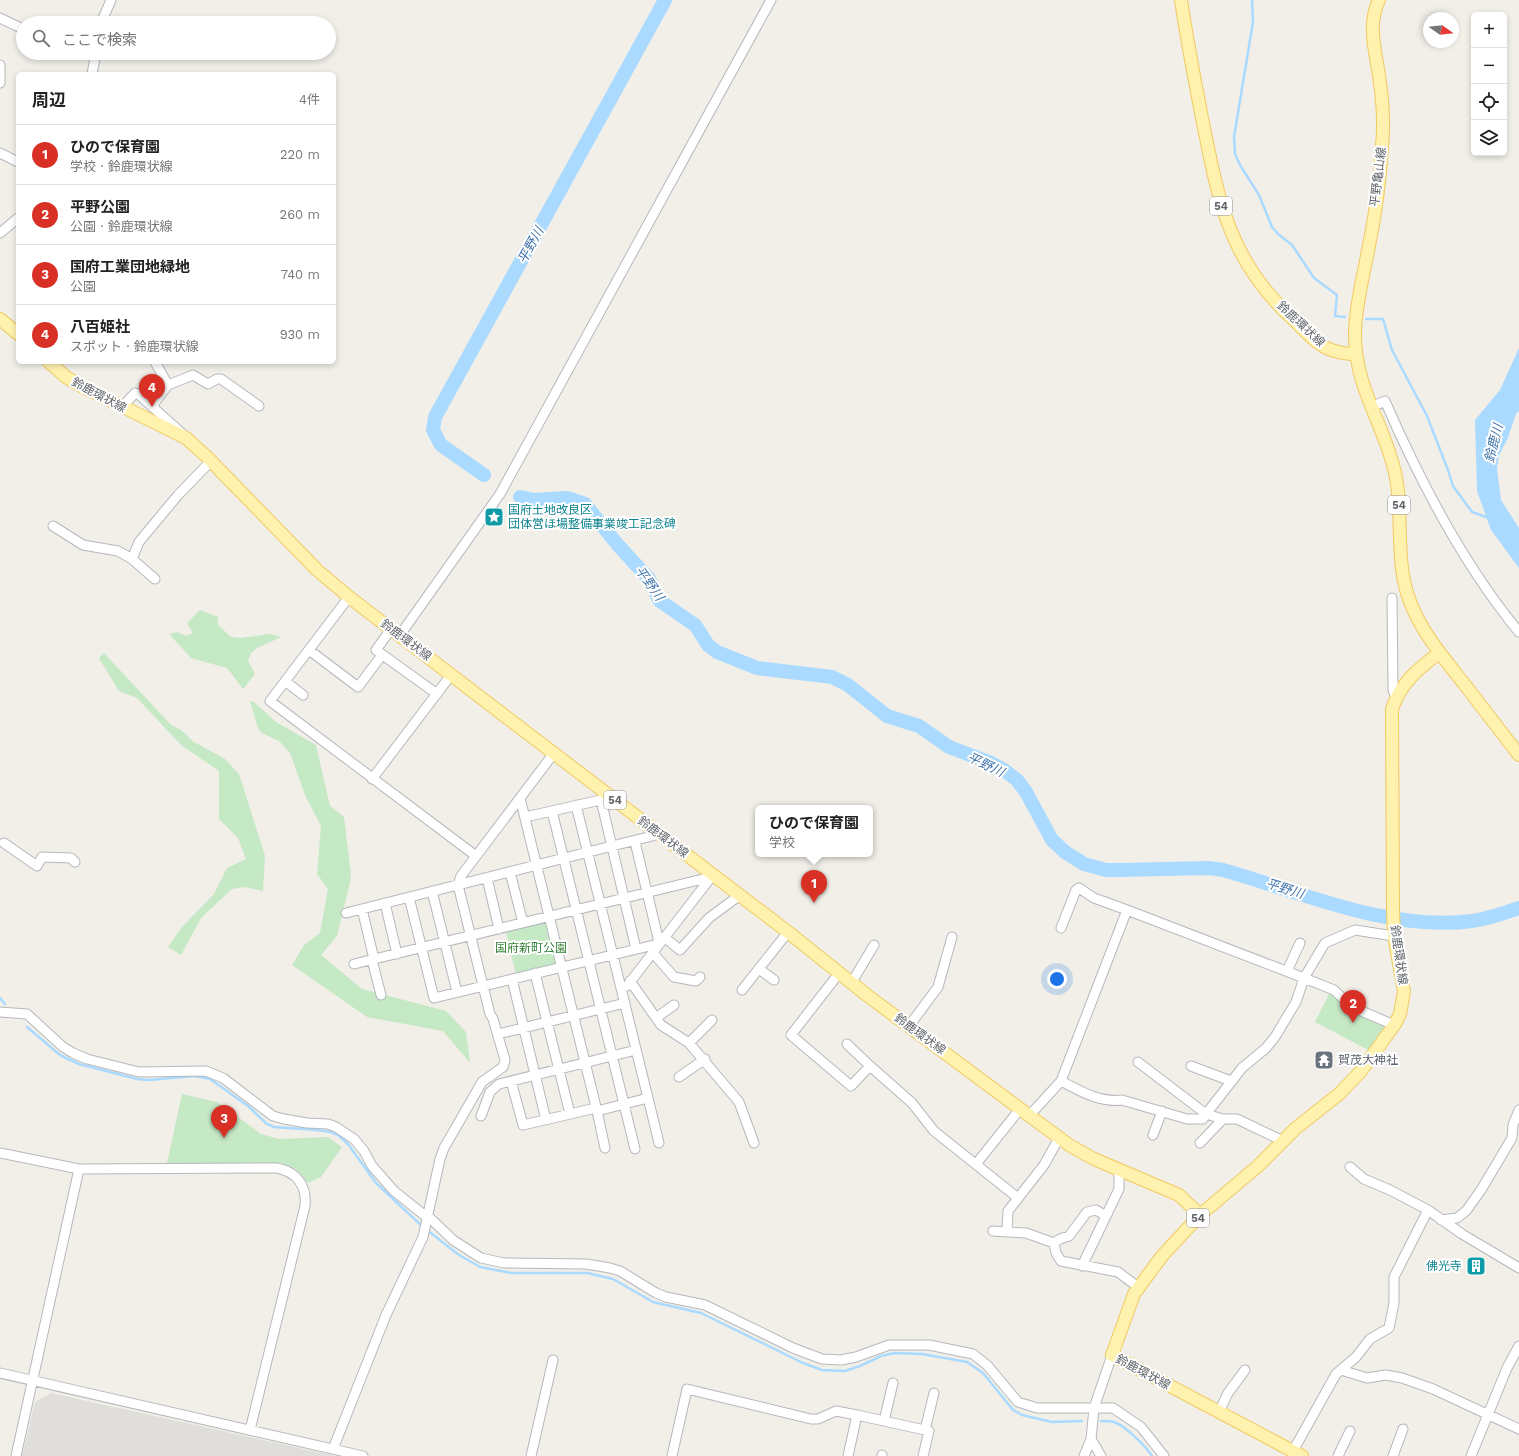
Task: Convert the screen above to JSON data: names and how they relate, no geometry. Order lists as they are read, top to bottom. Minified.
{"streets":{"main road":["平野亀山線","54","鈴鹿環状線"]},"crossings":[["平野亀山線","54"],["平野亀山線","鈴鹿環状線"],["54","鈴鹿環状線"]],"water":["平野川","鈴鹿川"],"parks":["国府新町公園"],"places":{"place":["国府土地改良区 団体営ほ場整備事業竣工記念碑"],"temple":["賀茂大神社"],"building":["佛光寺"]},"north":"right","page":{"map_buttons":["+","−"],"search":"ここで検索","heading":["周辺","4件"],"list":[{"mark":"1","name":"ひので保育園","note":"学校 · 鈴鹿環状線","value":"220 m"},{"mark":"2","name":"平野公園","note":"公園 · 鈴鹿環状線","value":"260 m"},{"mark":"3","name":"国府工業団地緑地","note":"公園","value":"740 m"},{"mark":"4","name":"八百姫社","note":"スポット · 鈴鹿環状線","value":"930 m"}],"pins":["4","1","2","3"],"popup":["ひので保育園","学校"]}}
